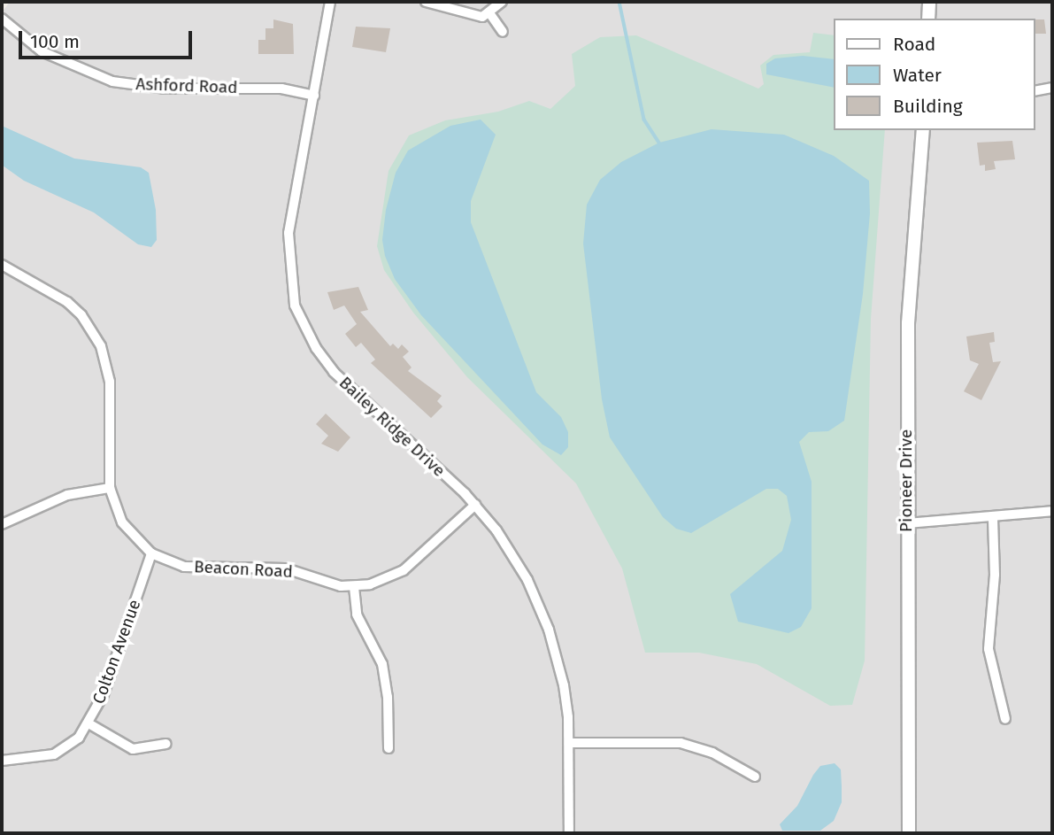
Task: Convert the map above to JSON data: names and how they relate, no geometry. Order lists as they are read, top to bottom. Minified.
{"streets":{"street":["Ashford Road","Bailey Ridge Drive","Pioneer Drive","Beacon Road","Colton Avenue"]},"crossings":[["Ashford Road","Bailey Ridge Drive"],["Beacon Road","Colton Avenue"]],"legend":["Road","Water","Building"],"scale_bar":"100 m"}
